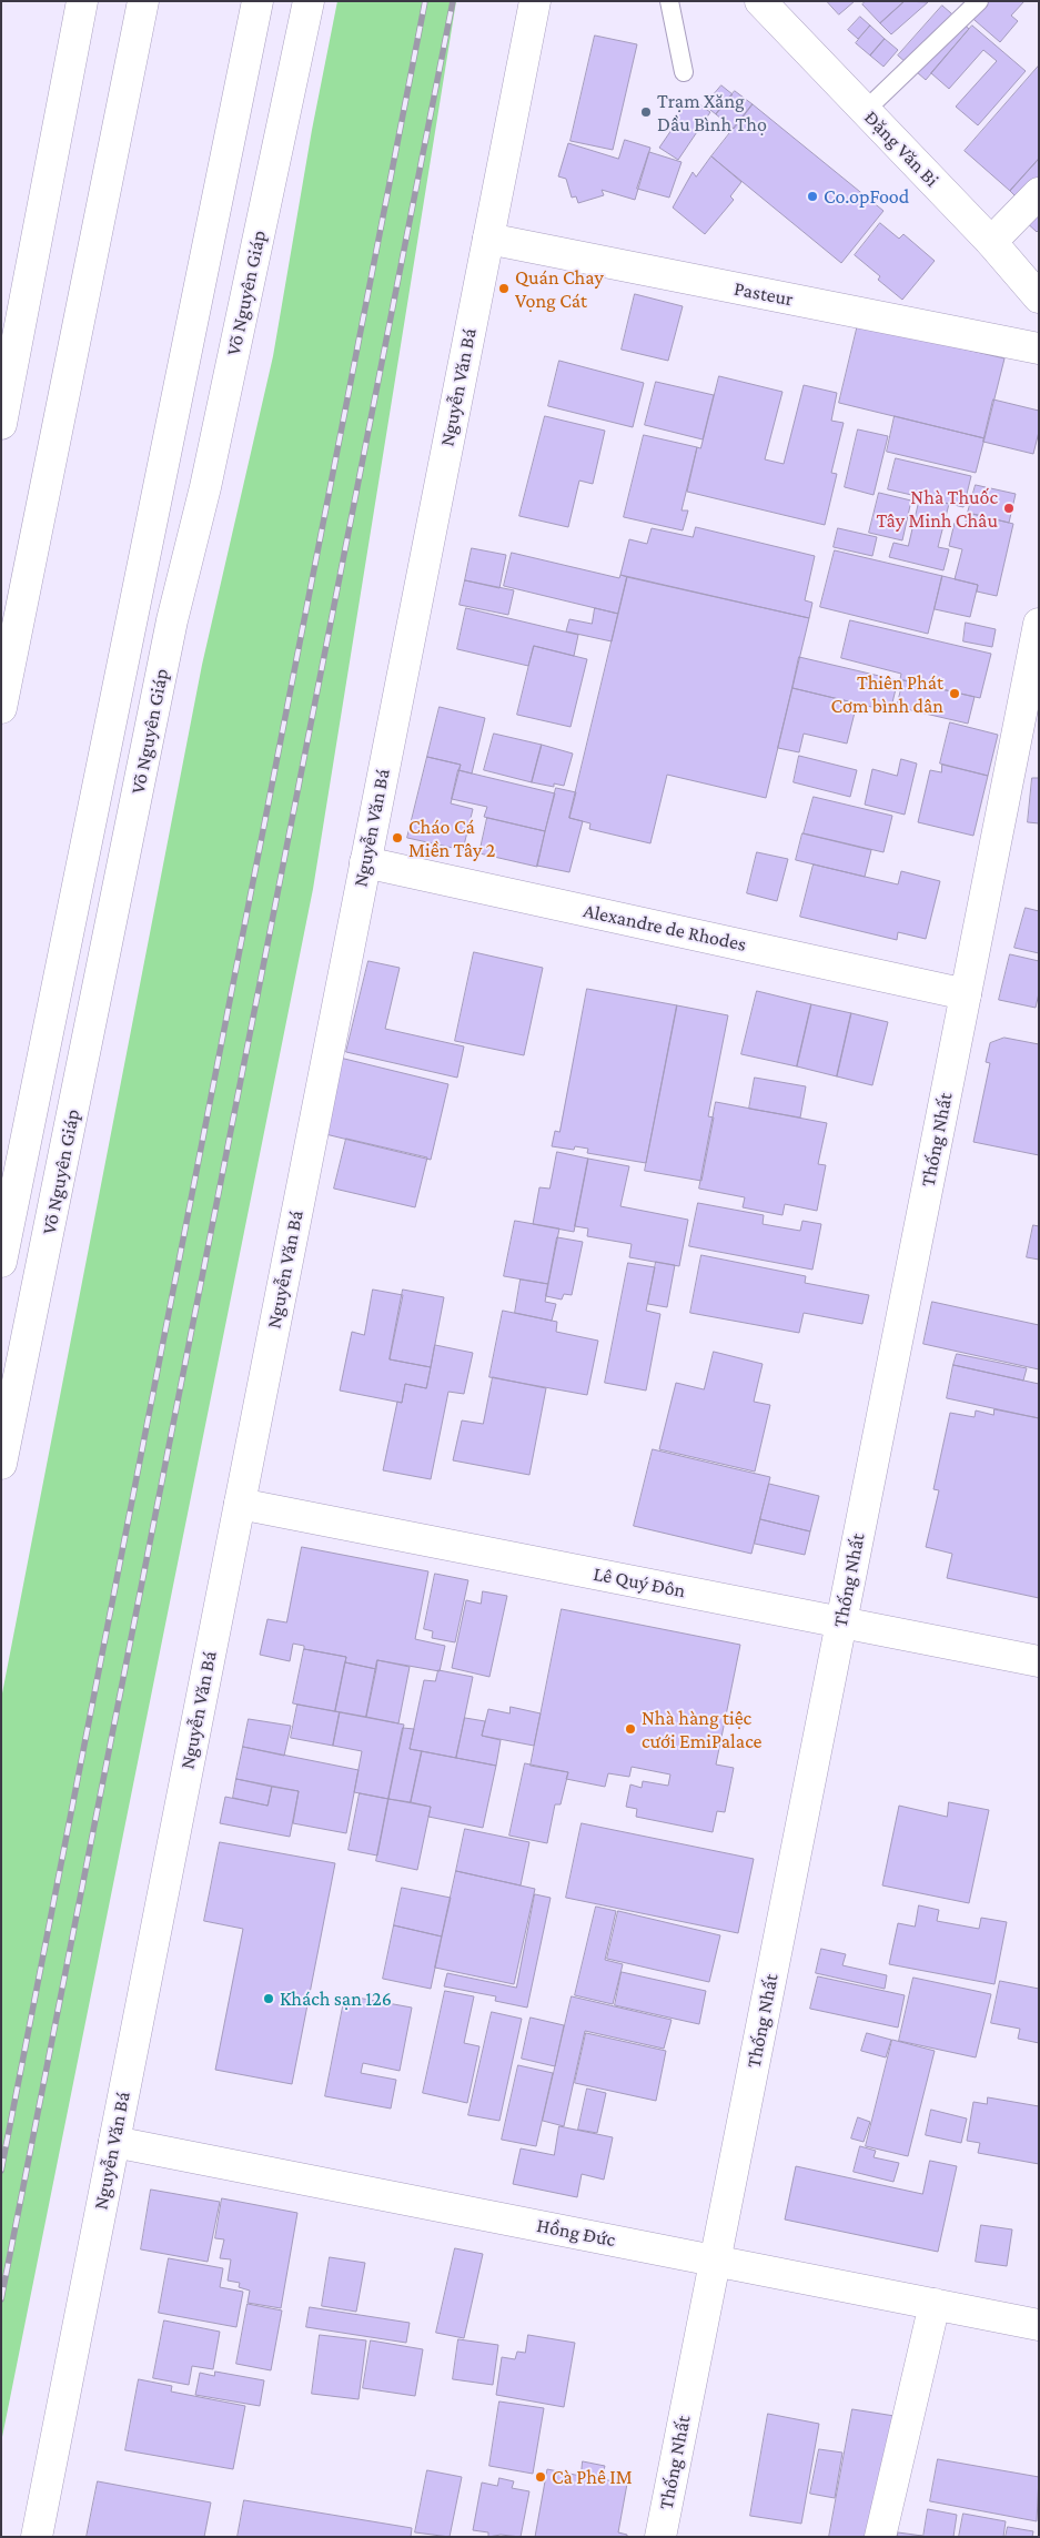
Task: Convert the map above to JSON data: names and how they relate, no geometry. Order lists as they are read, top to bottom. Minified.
{"streets":{"main road":["Đặng Văn Bi","Võ Nguyên Giáp","Pasteur","Nguyễn Văn Bá","Alexandre de Rhodes","Thống Nhất","Lê Quý Đôn","Hồng Đức"]},"crossings":[["Pasteur","Nguyễn Văn Bá"],["Nguyễn Văn Bá","Alexandre de Rhodes"],["Nguyễn Văn Bá","Lê Quý Đôn"],["Nguyễn Văn Bá","Hồng Đức"],["Alexandre de Rhodes","Thống Nhất"],["Thống Nhất","Lê Quý Đôn"],["Thống Nhất","Hồng Đức"]],"places":["Trạm Xăng Dầu Bình Thọ","Co.opFood","Quán Chay Vọng Cát","Nhà Thuốc Tây Minh Châu","Thiên Phát Cơm bình dân","Cháo Cá Miền Tây 2","Nhà hàng tiệc cưới EmiPalace","Khách sạn 126","Cà Phê IM"]}
